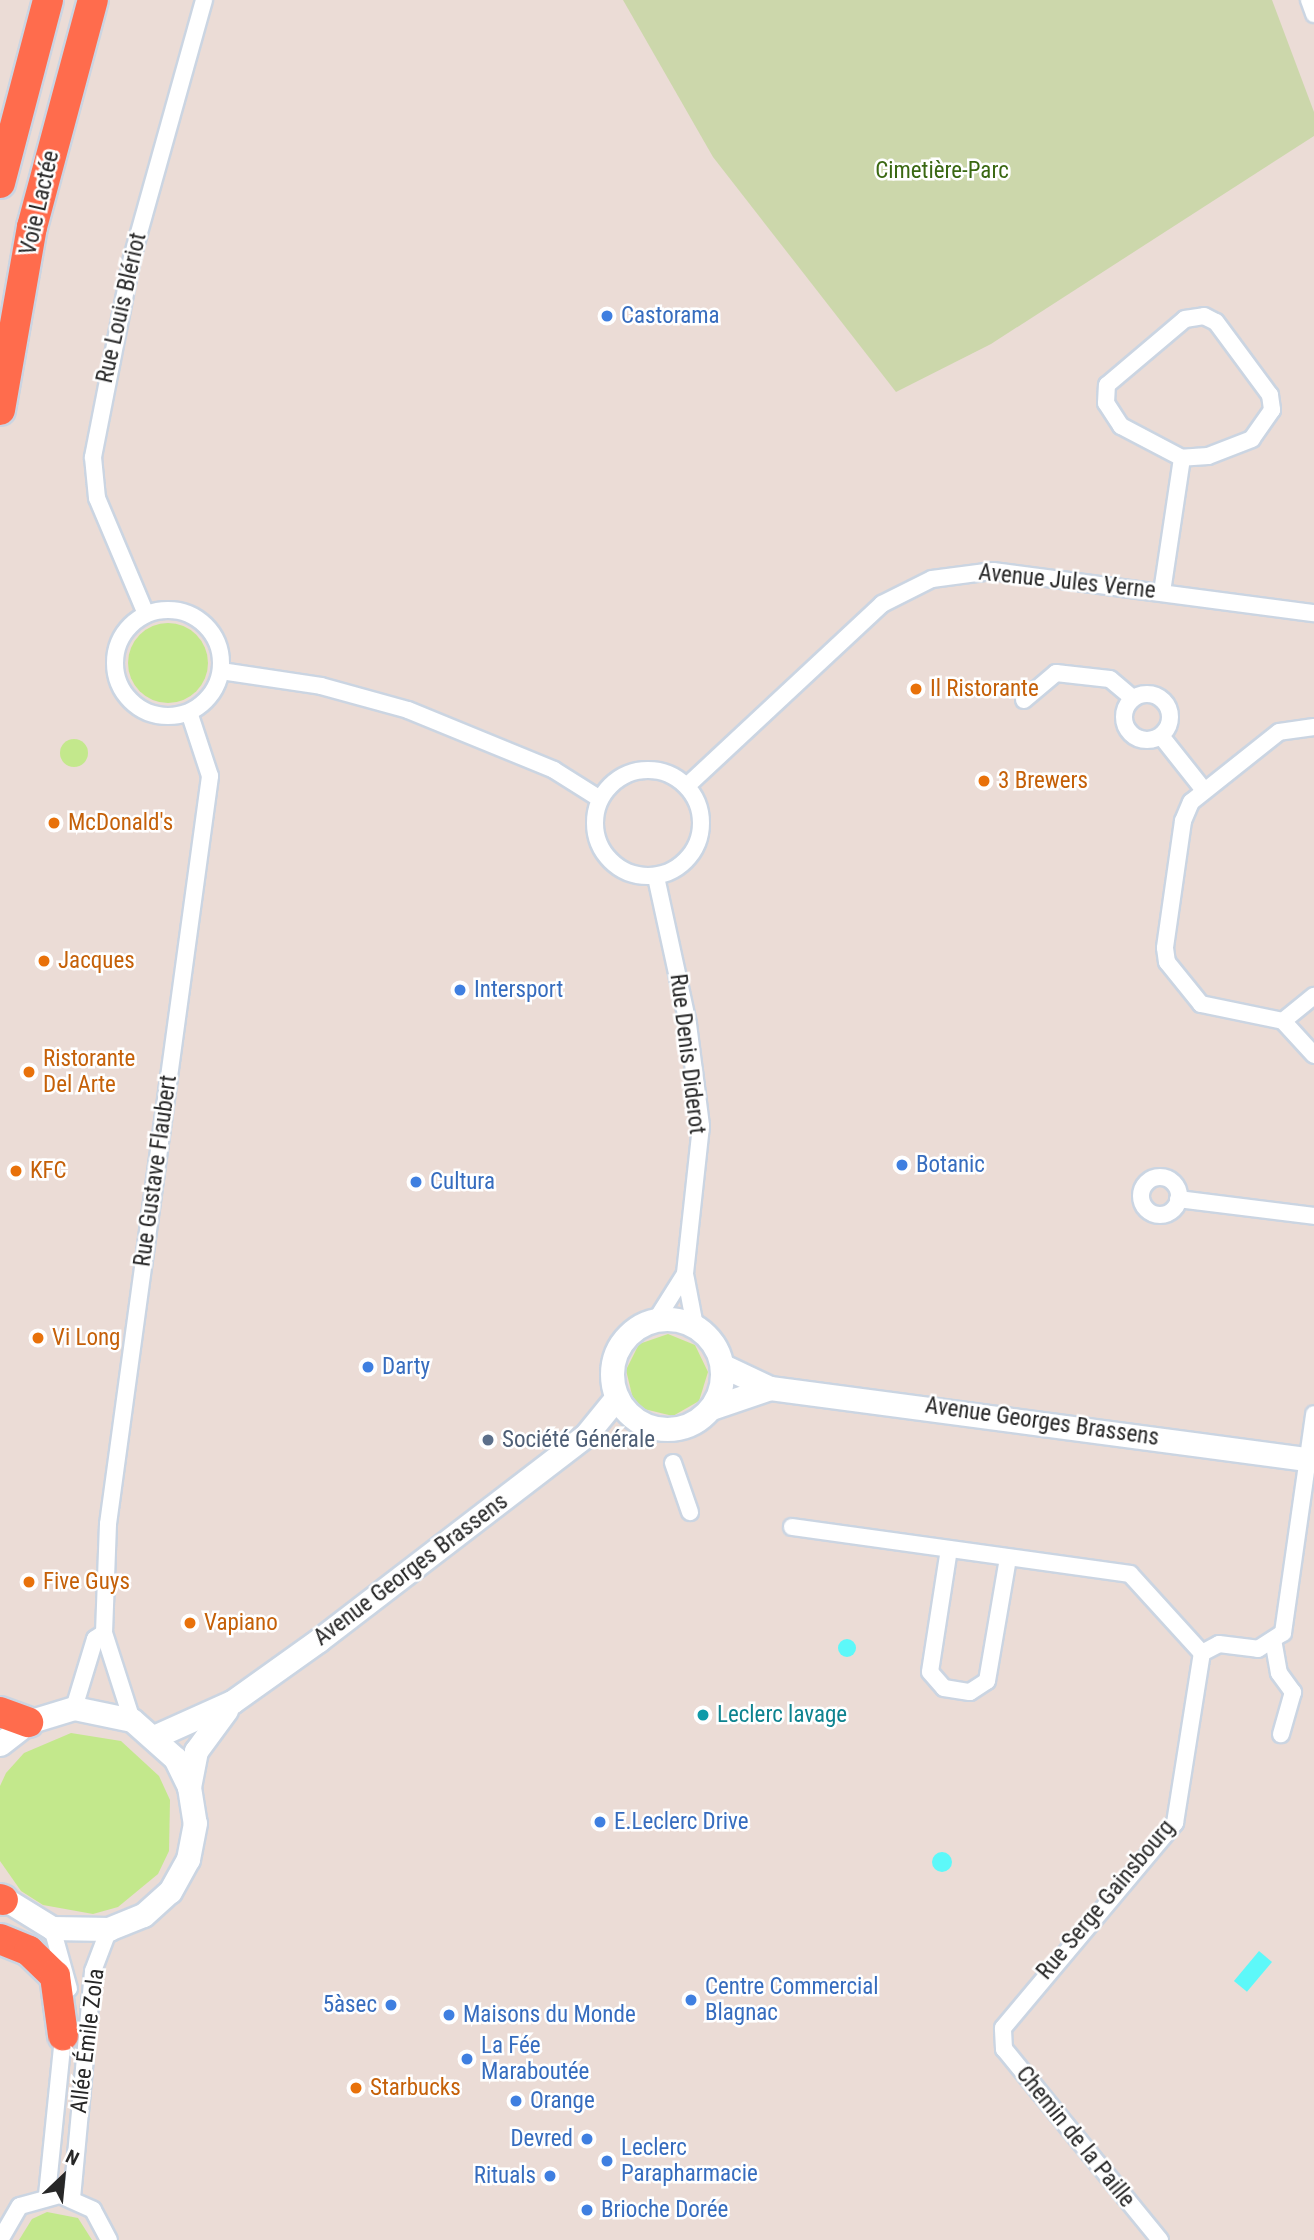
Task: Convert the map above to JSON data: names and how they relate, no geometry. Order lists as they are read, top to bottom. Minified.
{"streets":{"highway":["Voie Lactée"],"street":["Rue Louis Blériot","Avenue Jules Verne","Rue Denis Diderot","Rue Gustave Flaubert","Avenue Georges Brassens","Rue Serge Gainsbourg","Allée Émile Zola","Chemin de la Paille"]},"crossings":[["Rue Louis Blériot","Rue Gustave Flaubert"],["Avenue Jules Verne","Rue Denis Diderot"],["Rue Denis Diderot","Avenue Georges Brassens"],["Rue Serge Gainsbourg","Chemin de la Paille"]],"parks":["Cimetière-Parc"],"places":["Castorama","Il Ristorante","3 Brewers","McDonald's","Jacques","Intersport","Ristorante Del Arte","Botanic","KFC","Cultura","Vi Long","Darty","Société Générale","Five Guys","Vapiano","Leclerc lavage","E.Leclerc Drive","Centre Commercial Blagnac","5àsec","Maisons du Monde","La Fée Maraboutée","Starbucks","Orange","Devred","Leclerc Parapharmacie","Rituals","Brioche Dorée"],"north":"top right"}
